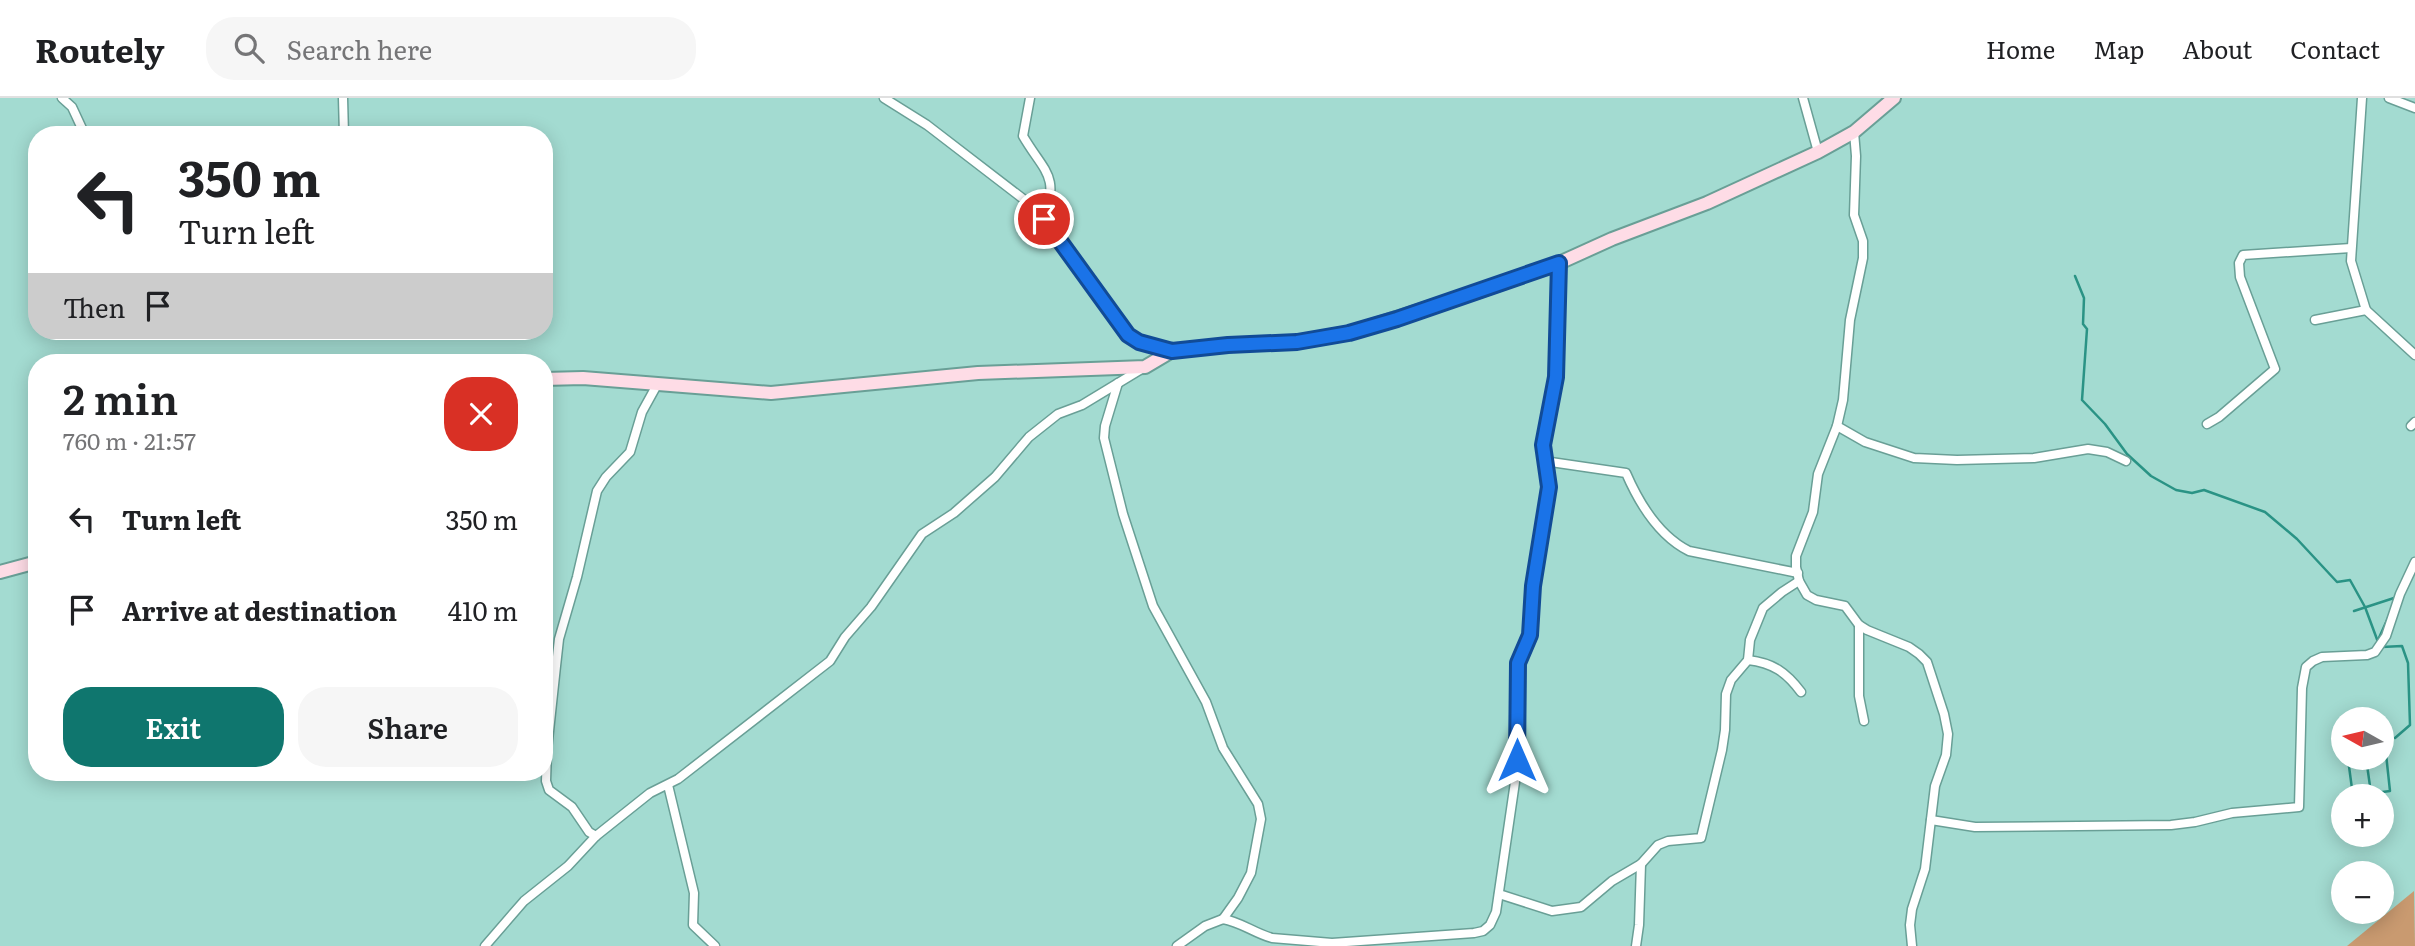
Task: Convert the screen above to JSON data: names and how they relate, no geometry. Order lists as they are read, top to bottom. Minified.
{"north":"left","page":{"header":"Routely","search":"Search here","nav":["Home","Map","About","Contact"],"turn":["350 m","Turn left"],"then":"Then","heading":["2 min","760 m · 21:57"],"list":[{"name":"Turn left","value":"350 m"},{"name":"Arrive at destination","value":"410 m"}],"buttons":["Exit","Share"],"map_buttons":["+","−"]}}
